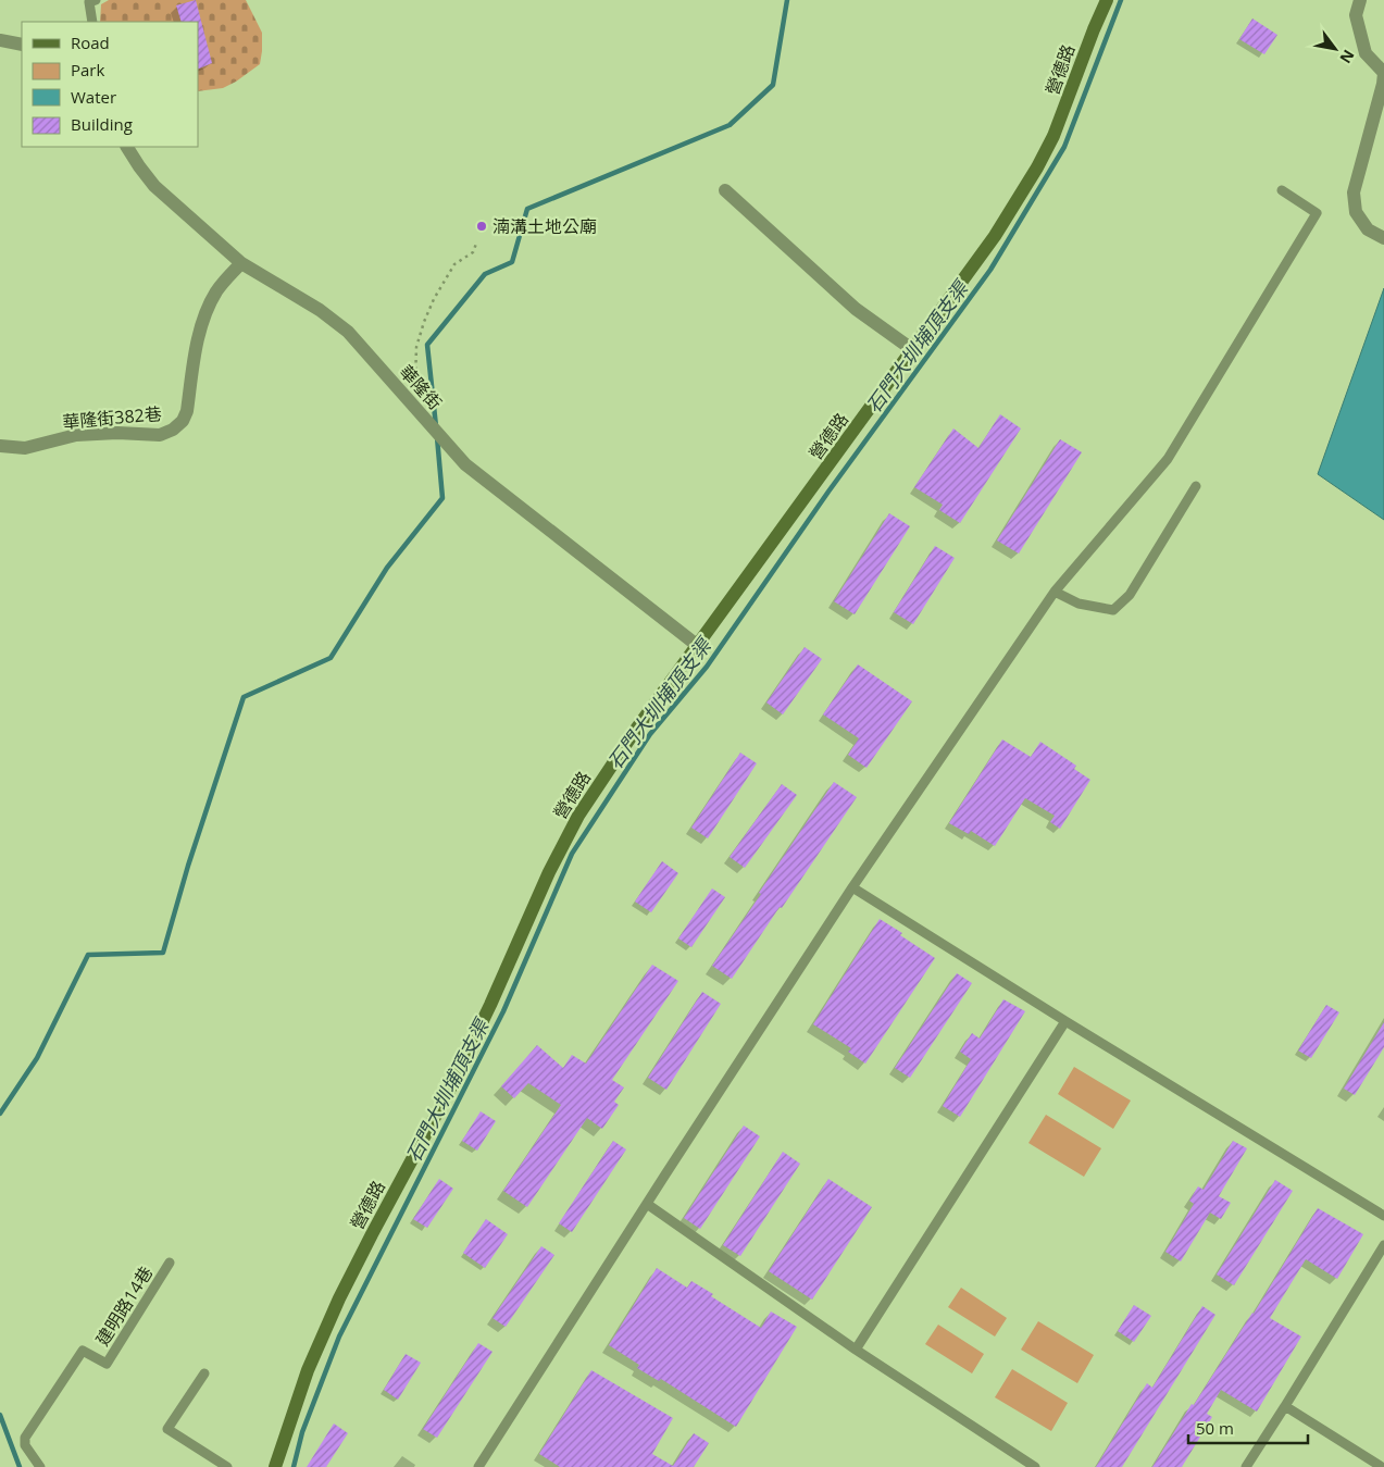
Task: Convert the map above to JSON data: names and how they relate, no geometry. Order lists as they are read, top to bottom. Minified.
{"streets":{"street":["營德路","華隆街","華隆街382巷"],"lane":["建明路14巷"]},"crossings":[["營德路","華隆街"],["華隆街","華隆街382巷"]],"water":["石門大圳埔頂支渠"],"places":["湳溝土地公廟"],"legend":["Road","Park","Water","Building"],"scale_bar":"50 m","north":"bottom right"}
